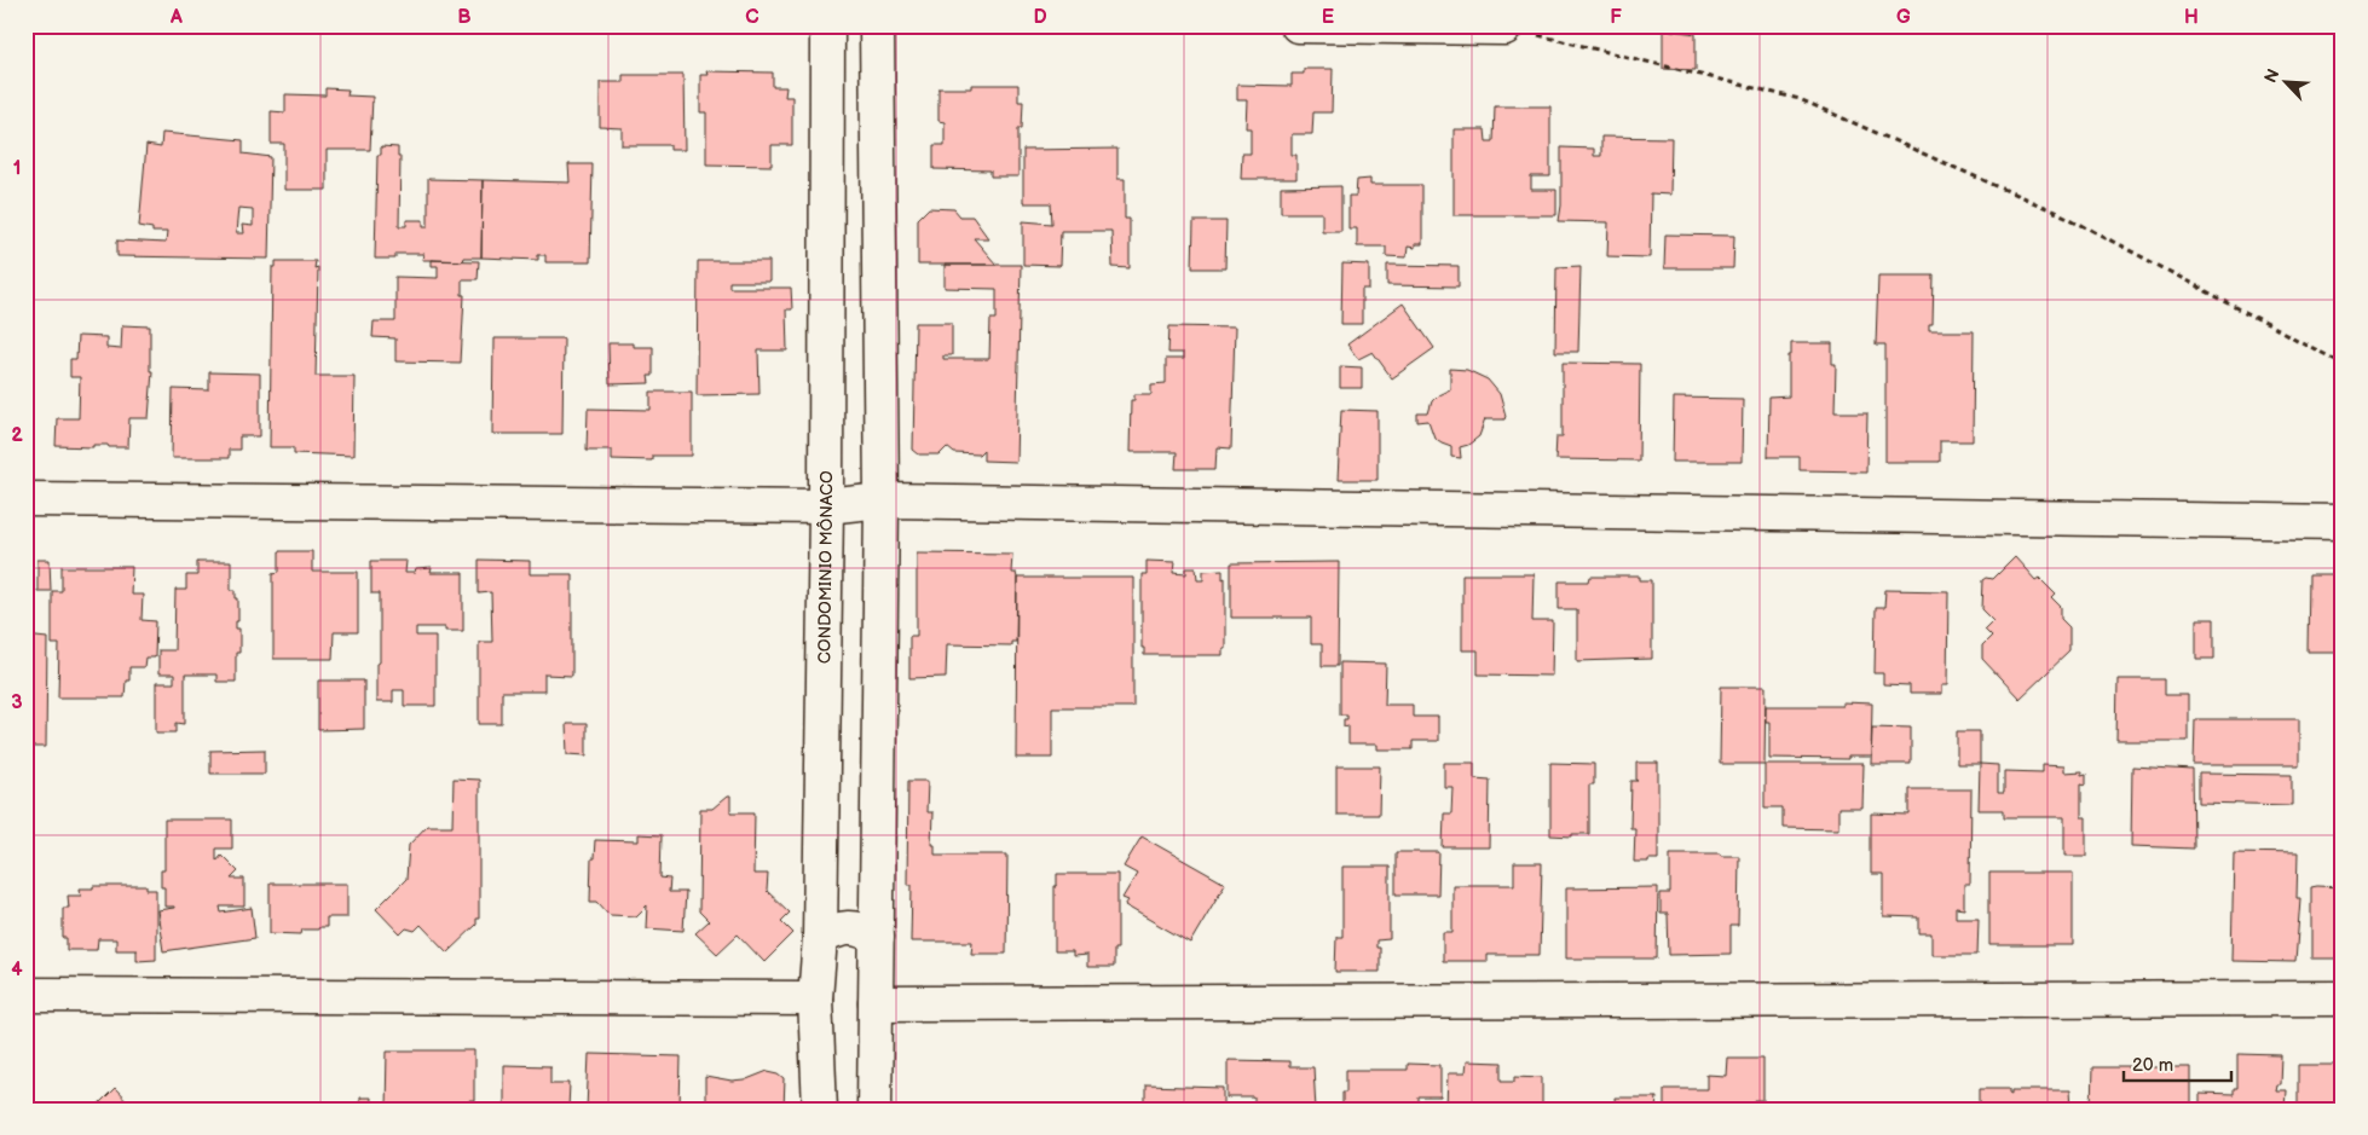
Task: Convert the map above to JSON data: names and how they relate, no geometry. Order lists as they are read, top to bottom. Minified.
{"streets":{"street":["CONDOMINIO MÔNACO"]},"scale_bar":"20 m","north":"top left","grid":{"columns":["A","B","C","D","E","F","G","H"],"rows":["1","2","3","4"]}}
